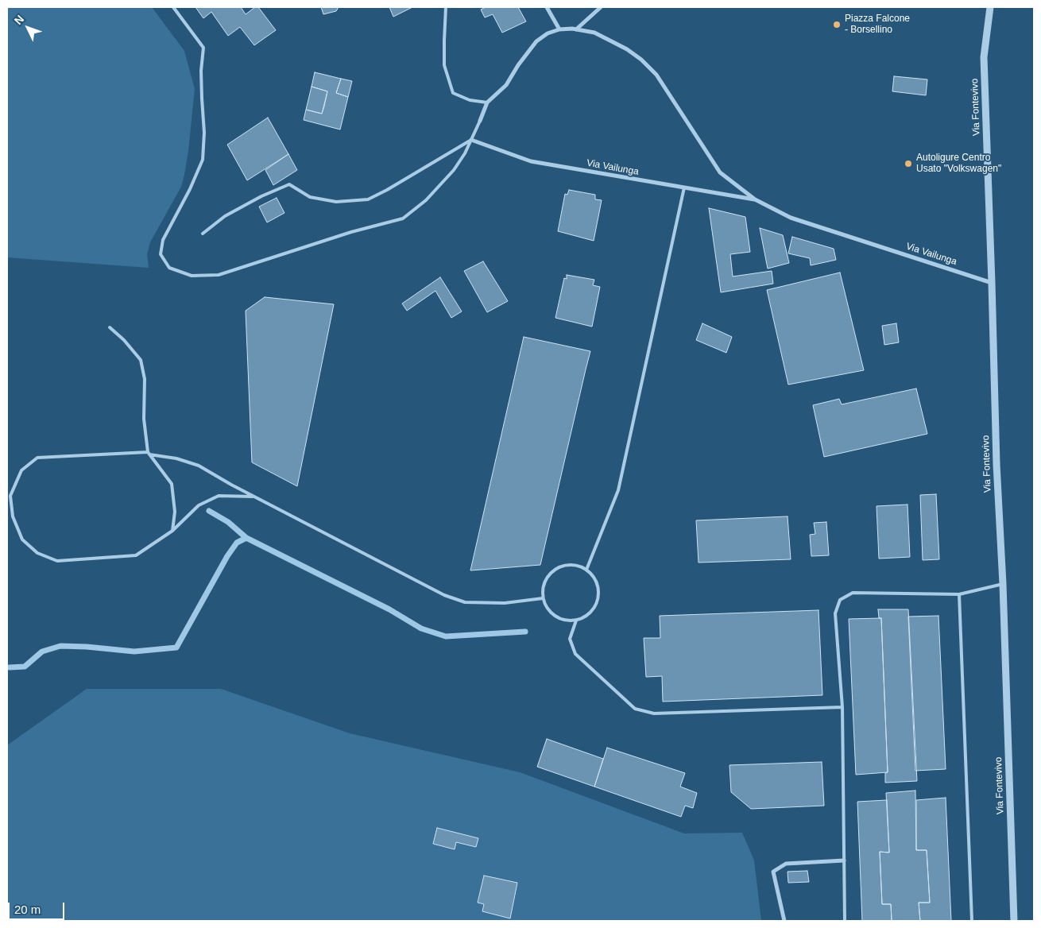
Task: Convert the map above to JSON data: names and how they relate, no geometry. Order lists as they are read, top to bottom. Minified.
{"streets":{"street":["Via Fontevivo","Via Vailunga"]},"crossings":[["Via Fontevivo","Via Vailunga"]],"places":["Piazza Falcone - Borsellino","Autoligure Centro Usato \"Volkswagen\""],"scale_bar":"20 m","north":"top left"}
